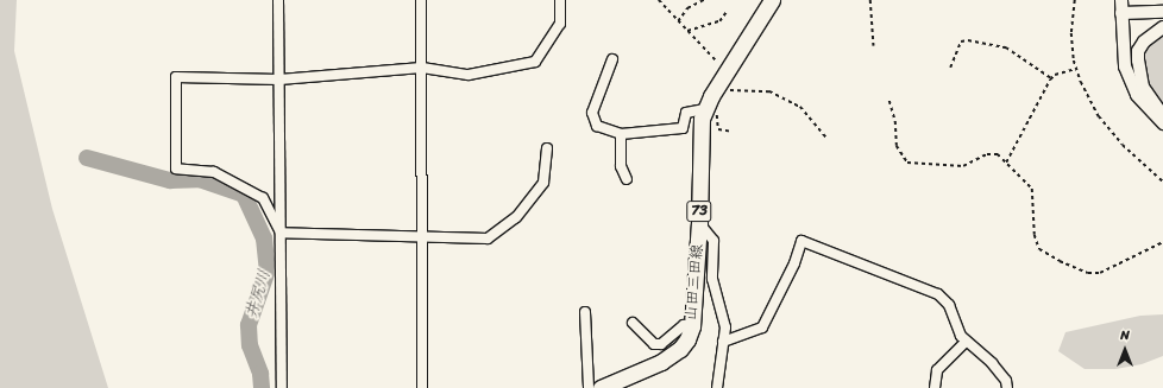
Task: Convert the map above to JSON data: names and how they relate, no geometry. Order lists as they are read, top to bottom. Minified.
{"streets":{"main road":["73","山田三田線"]},"water":["井尻川"],"north":"top"}
